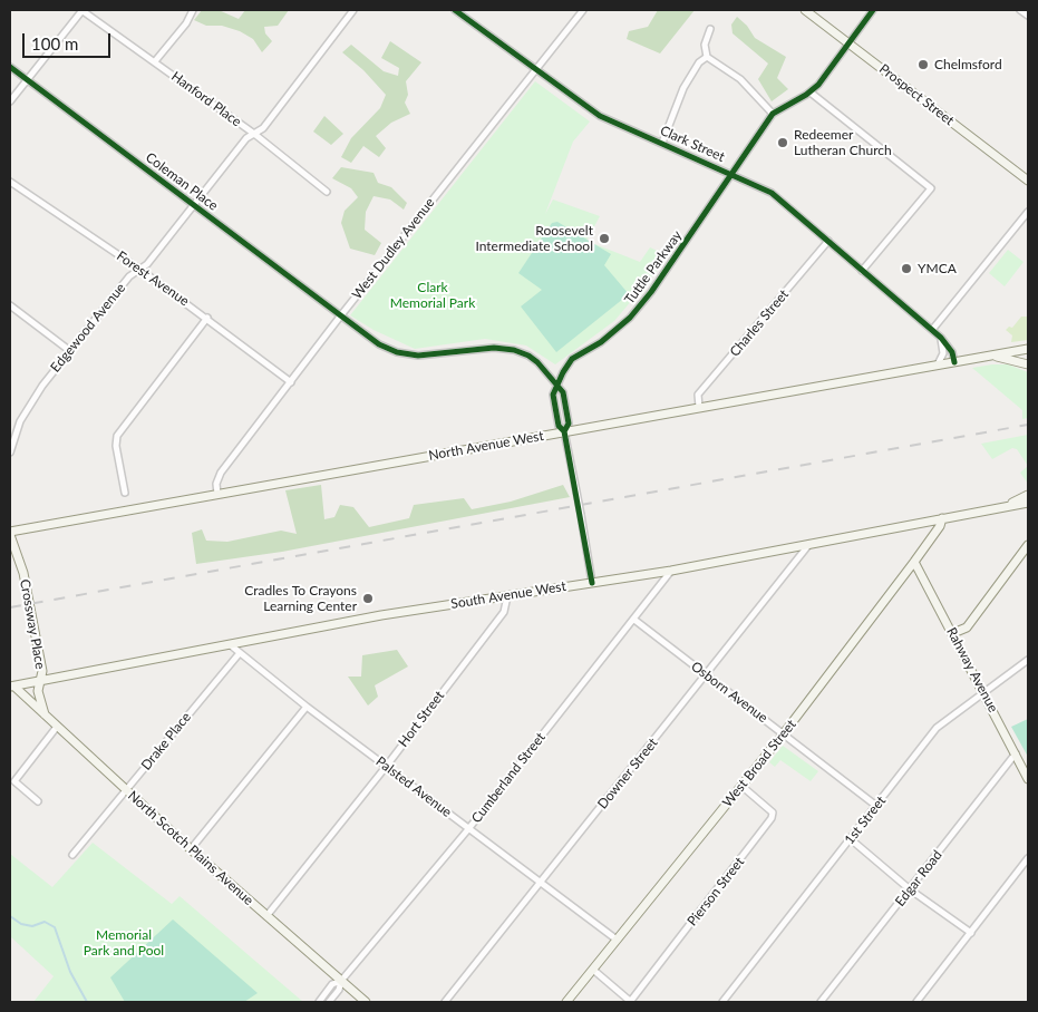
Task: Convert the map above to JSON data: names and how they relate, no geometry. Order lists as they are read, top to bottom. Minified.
{"streets":{"main road":["Prospect Street","North Avenue West","South Avenue West","Crossway Place","Rahway Avenue","West Broad Street","North Scotch Plains Avenue"],"street":["Hanford Place","Clark Street","Coleman Place","West Dudley Avenue","Tuttle Parkway","Forest Avenue","Charles Street","Edgewood Avenue","Osborn Avenue","Hort Street","Drake Place","Downer Street","Cumberland Street","Palsted Avenue","1st Street","Edgar Road","Pierson Street"]},"crossings":[["Hanford Place","Edgewood Avenue"],["Clark Street","West Dudley Avenue"],["Clark Street","Tuttle Parkway"],["Clark Street","Charles Street"],["Clark Street","North Avenue West"],["Coleman Place","West Dudley Avenue"],["Coleman Place","Tuttle Parkway"],["Coleman Place","Edgewood Avenue"],["West Dudley Avenue","Tuttle Parkway"],["West Dudley Avenue","Forest Avenue"],["West Dudley Avenue","North Avenue West"],["Tuttle Parkway","North Avenue West"],["Tuttle Parkway","South Avenue West"],["Forest Avenue","Edgewood Avenue"],["Charles Street","North Avenue West"],["North Avenue West","Crossway Place"],["South Avenue West","Crossway Place"],["South Avenue West","Hort Street"],["South Avenue West","West Broad Street"],["South Avenue West","Downer Street"],["South Avenue West","Cumberland Street"],["South Avenue West","Palsted Avenue"],["South Avenue West","North Scotch Plains Avenue"],["Rahway Avenue","West Broad Street"],["Rahway Avenue","1st Street"],["Rahway Avenue","Edgar Road"],["Osborn Avenue","West Broad Street"],["Osborn Avenue","Downer Street"],["Osborn Avenue","Cumberland Street"],["Osborn Avenue","1st Street"],["Hort Street","Palsted Avenue"],["Hort Street","North Scotch Plains Avenue"],["Drake Place","Palsted Avenue"],["Drake Place","North Scotch Plains Avenue"],["West Broad Street","Palsted Avenue"],["West Broad Street","Pierson Street"],["Downer Street","Palsted Avenue"],["Cumberland Street","Palsted Avenue"],["Cumberland Street","North Scotch Plains Avenue"]],"parks":["Clark Memorial Park","Memorial Park and Pool"],"places":["Chelmsford","Redeemer Lutheran Church","Roosevelt Intermediate School","YMCA","Cradles To Crayons Learning Center"],"scale_bar":"100 m"}
